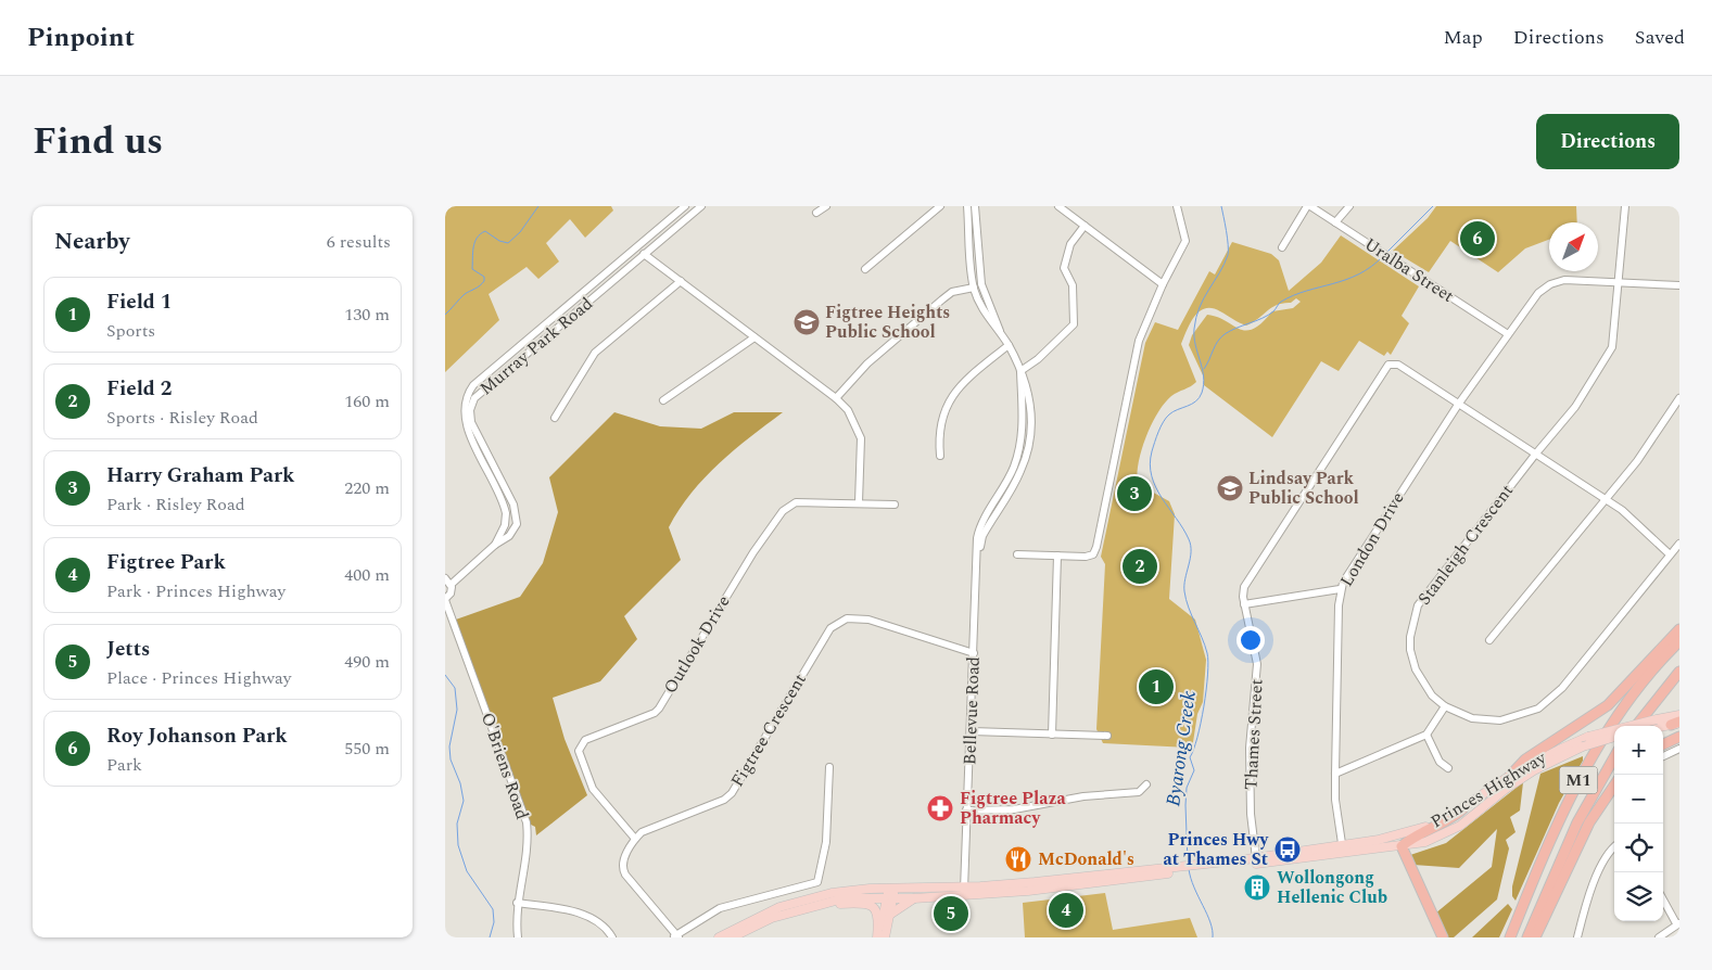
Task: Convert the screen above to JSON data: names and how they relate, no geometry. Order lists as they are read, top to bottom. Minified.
{"streets":{"highway":["M1"],"main road":["Princes Highway"],"street":["Uralba Street","Murray Park Road","London Drive","Stanleigh Crescent","Outlook Drive","Bellevue Road","Figtree Crescent","Thames Street","O'Briens Road"]},"crossings":[["Uralba Street","London Drive"],["Murray Park Road","O'Briens Road"],["London Drive","Stanleigh Crescent"],["London Drive","Thames Street"],["London Drive","Princes Highway"],["Outlook Drive","Figtree Crescent"],["Bellevue Road","Figtree Crescent"],["Bellevue Road","Princes Highway"],["Thames Street","Princes Highway"]],"water":["Byarong Creek"],"places":{"school or university":["Figtree Heights Public School","Lindsay Park Public School"],"pharmacy":["Figtree Plaza Pharmacy"],"bus stop":["Princes Hwy at Thames St"],"restaurant":["McDonald's"],"building":["Wollongong Hellenic Club"]},"north":"top right","page":{"header":"Pinpoint","nav":["Map","Directions","Saved"],"title":"Find us","buttons":"Directions","heading":["Nearby","6 results"],"pins":["6","3","2","1","4","5"],"list":[{"mark":"1","name":"Field 1","note":"Sports","value":"130 m"},{"mark":"2","name":"Field 2","note":"Sports · Risley Road","value":"160 m"},{"mark":"3","name":"Harry Graham Park","note":"Park · Risley Road","value":"220 m"},{"mark":"4","name":"Figtree Park","note":"Park · Princes Highway","value":"400 m"},{"mark":"5","name":"Jetts","note":"Place · Princes Highway","value":"490 m"},{"mark":"6","name":"Roy Johanson Park","note":"Park","value":"550 m"}],"map_buttons":["+","−"]}}
